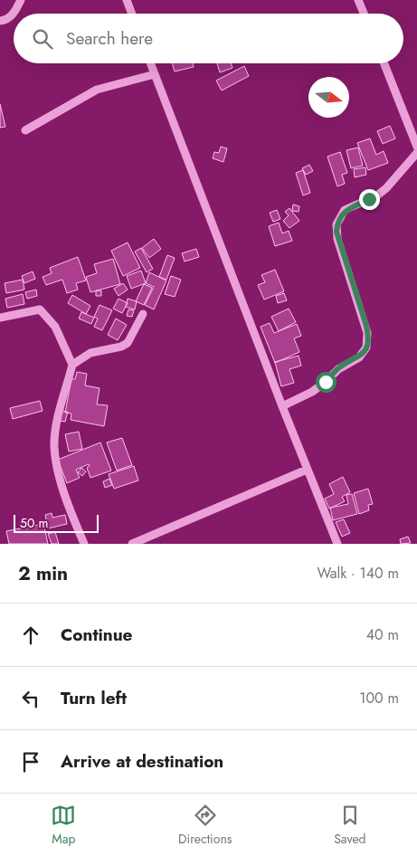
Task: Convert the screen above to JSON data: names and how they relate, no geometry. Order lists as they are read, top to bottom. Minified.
{"scale_bar":"50 m","north":"right","page":{"search":"Search here","scale":"50 m","heading":["2 min","Walk · 140 m"],"list":[["Continue","40 m"],["Turn left","100 m"],"Arrive at destination"],"nav":["Map","Directions","Saved"]}}
